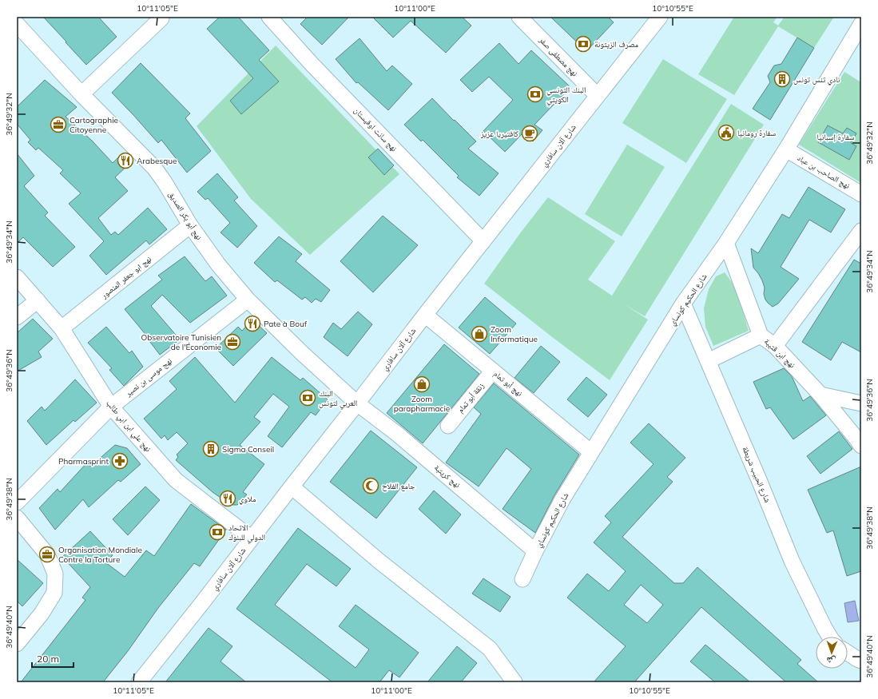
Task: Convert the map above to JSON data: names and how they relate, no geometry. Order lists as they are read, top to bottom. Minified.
{"streets":{"street":["نهج مصطفى صفر","نهج سانت اوقيستان","شارع آلان سافاري","نهج الصاحب بن عباد","نهج أبو بكر الصديق","نهج ابو جعفر المنصور","شارع الحكيم كونساي","نهج ابن قتيبة","نهج موسى بن نصير","نهج أبو تمام","زنقة أبو تمام","نهج علي ابن ابي طالب","شارع الحبيب شريطة","نهج كريتبة"]},"crossings":[["نهج مصطفى صفر","شارع آلان سافاري"],["نهج سانت اوقيستان","شارع آلان سافاري"],["شارع آلان سافاري","نهج أبو بكر الصديق"],["شارع آلان سافاري","نهج أبو تمام"],["شارع آلان سافاري","نهج علي ابن ابي طالب"],["شارع آلان سافاري","نهج كريتبة"],["نهج الصاحب بن عباد","شارع الحكيم كونساي"],["نهج أبو بكر الصديق","نهج ابو جعفر المنصور"],["نهج أبو بكر الصديق","نهج موسى بن نصير"],["نهج أبو بكر الصديق","نهج كريتبة"],["نهج ابو جعفر المنصور","نهج علي ابن ابي طالب"],["شارع الحكيم كونساي","نهج ابن قتيبة"],["شارع الحكيم كونساي","نهج أبو تمام"],["شارع الحكيم كونساي","شارع الحبيب شريطة"],["شارع الحكيم كونساي","نهج كريتبة"],["نهج موسى بن نصير","نهج علي ابن ابي طالب"],["نهج أبو تمام","زنقة أبو تمام"]],"parks":["سفارة إسبانيا"],"places":{"bank":["مصرف الزيتونة","البنك التونسي الكويتي","البنك العربي لتونس","الاتحاد الدولي للبنوك"],"building":["نادي تنس تونس","Sigma Conseil"],"office":["Cartographie Citoyenne","Observatoire Tunisien de l'Économie","Organisation Mondiale Contre la Torture"],"public building":["سفارة رومانيا"],"cafe":["كافتيريا عزيز"],"restaurant":["Arabesque","Pate à Bouf","ملاوي"],"shop":["Zoom Informatique","Zoom parapharmacie"],"pharmacy":["Pharmasprint"],"mosque":["جامع الفلاح"]},"scale_bar":"20 m","north":"bottom","coordinates":["10°11'05\"E","10°11'00\"E","10°10'55\"E","36°49'32\"N","36°49'34\"N","36°49'36\"N","36°49'38\"N","36°49'40\"N"]}
